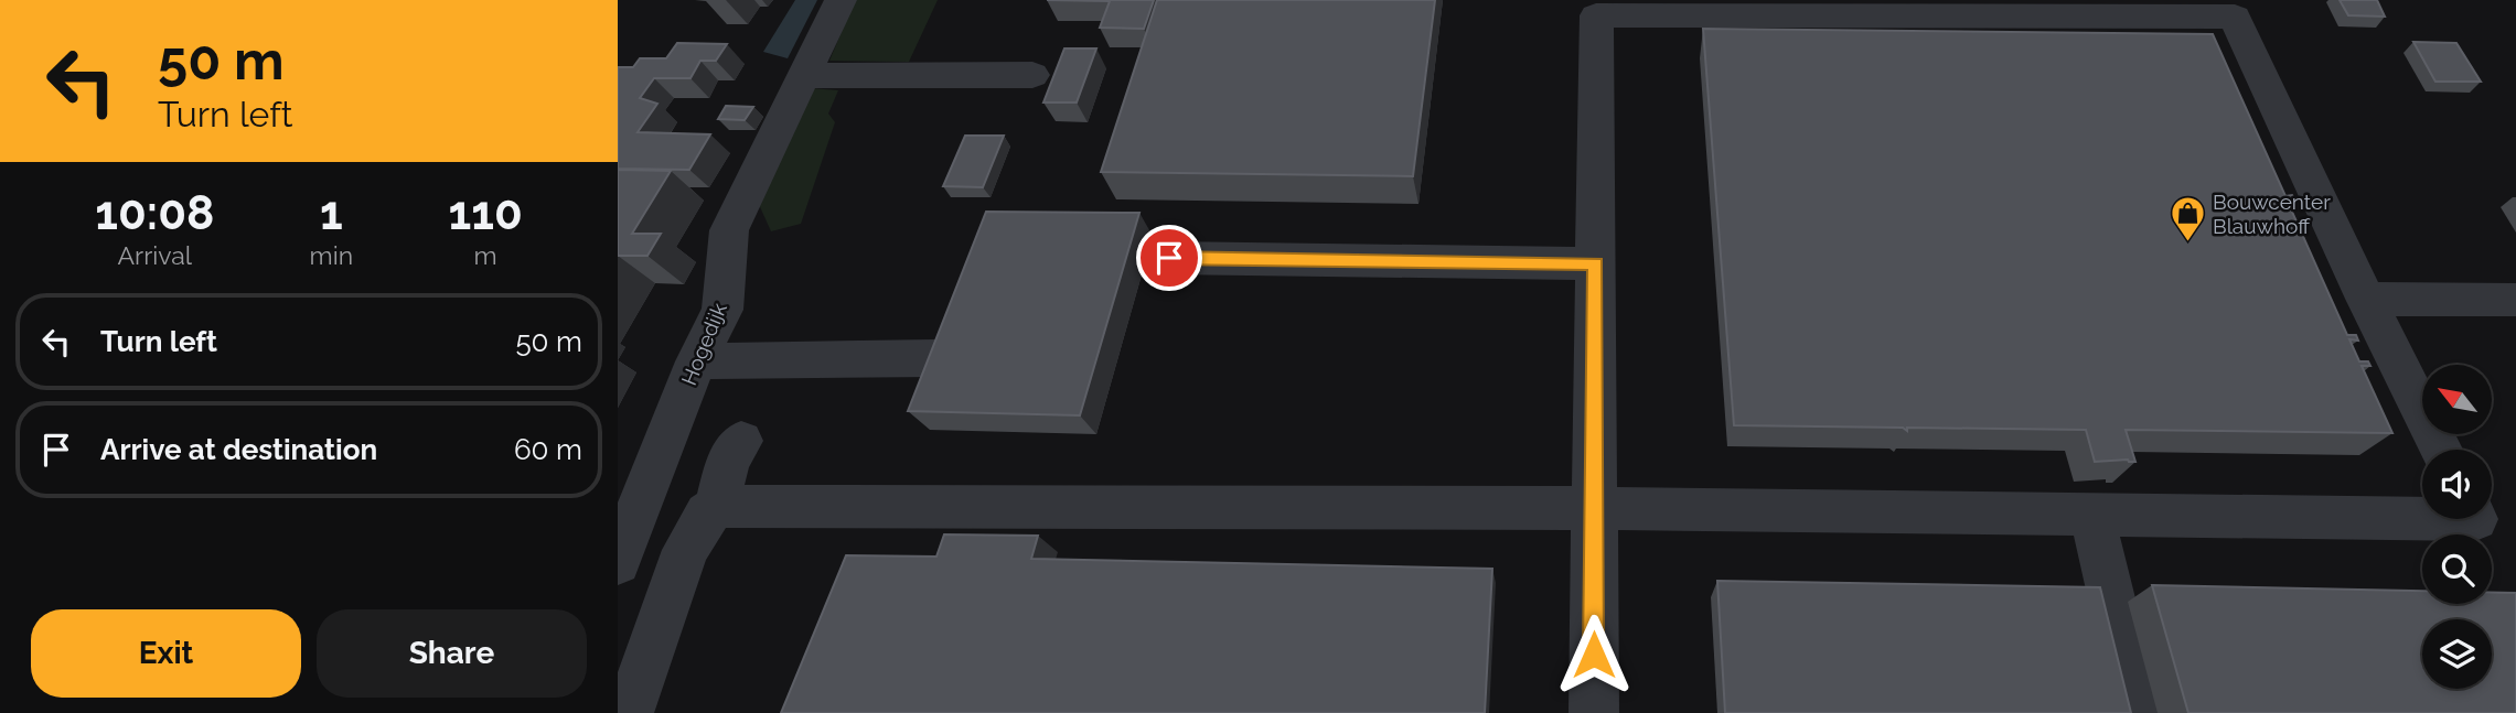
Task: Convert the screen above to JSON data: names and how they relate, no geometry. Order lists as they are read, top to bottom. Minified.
{"streets":{"street":["Hogedijk"]},"places":{"shop":["Bouwcenter Blauwhoff"]},"north":"top left","page":{"turn":["50 m","Turn left"],"eta":["10:08","Arrival","1","min","110","m"],"list":[{"name":"Turn left","value":"50 m"},{"name":"Arrive at destination","value":"60 m"}],"buttons":["Exit","Share"]}}
